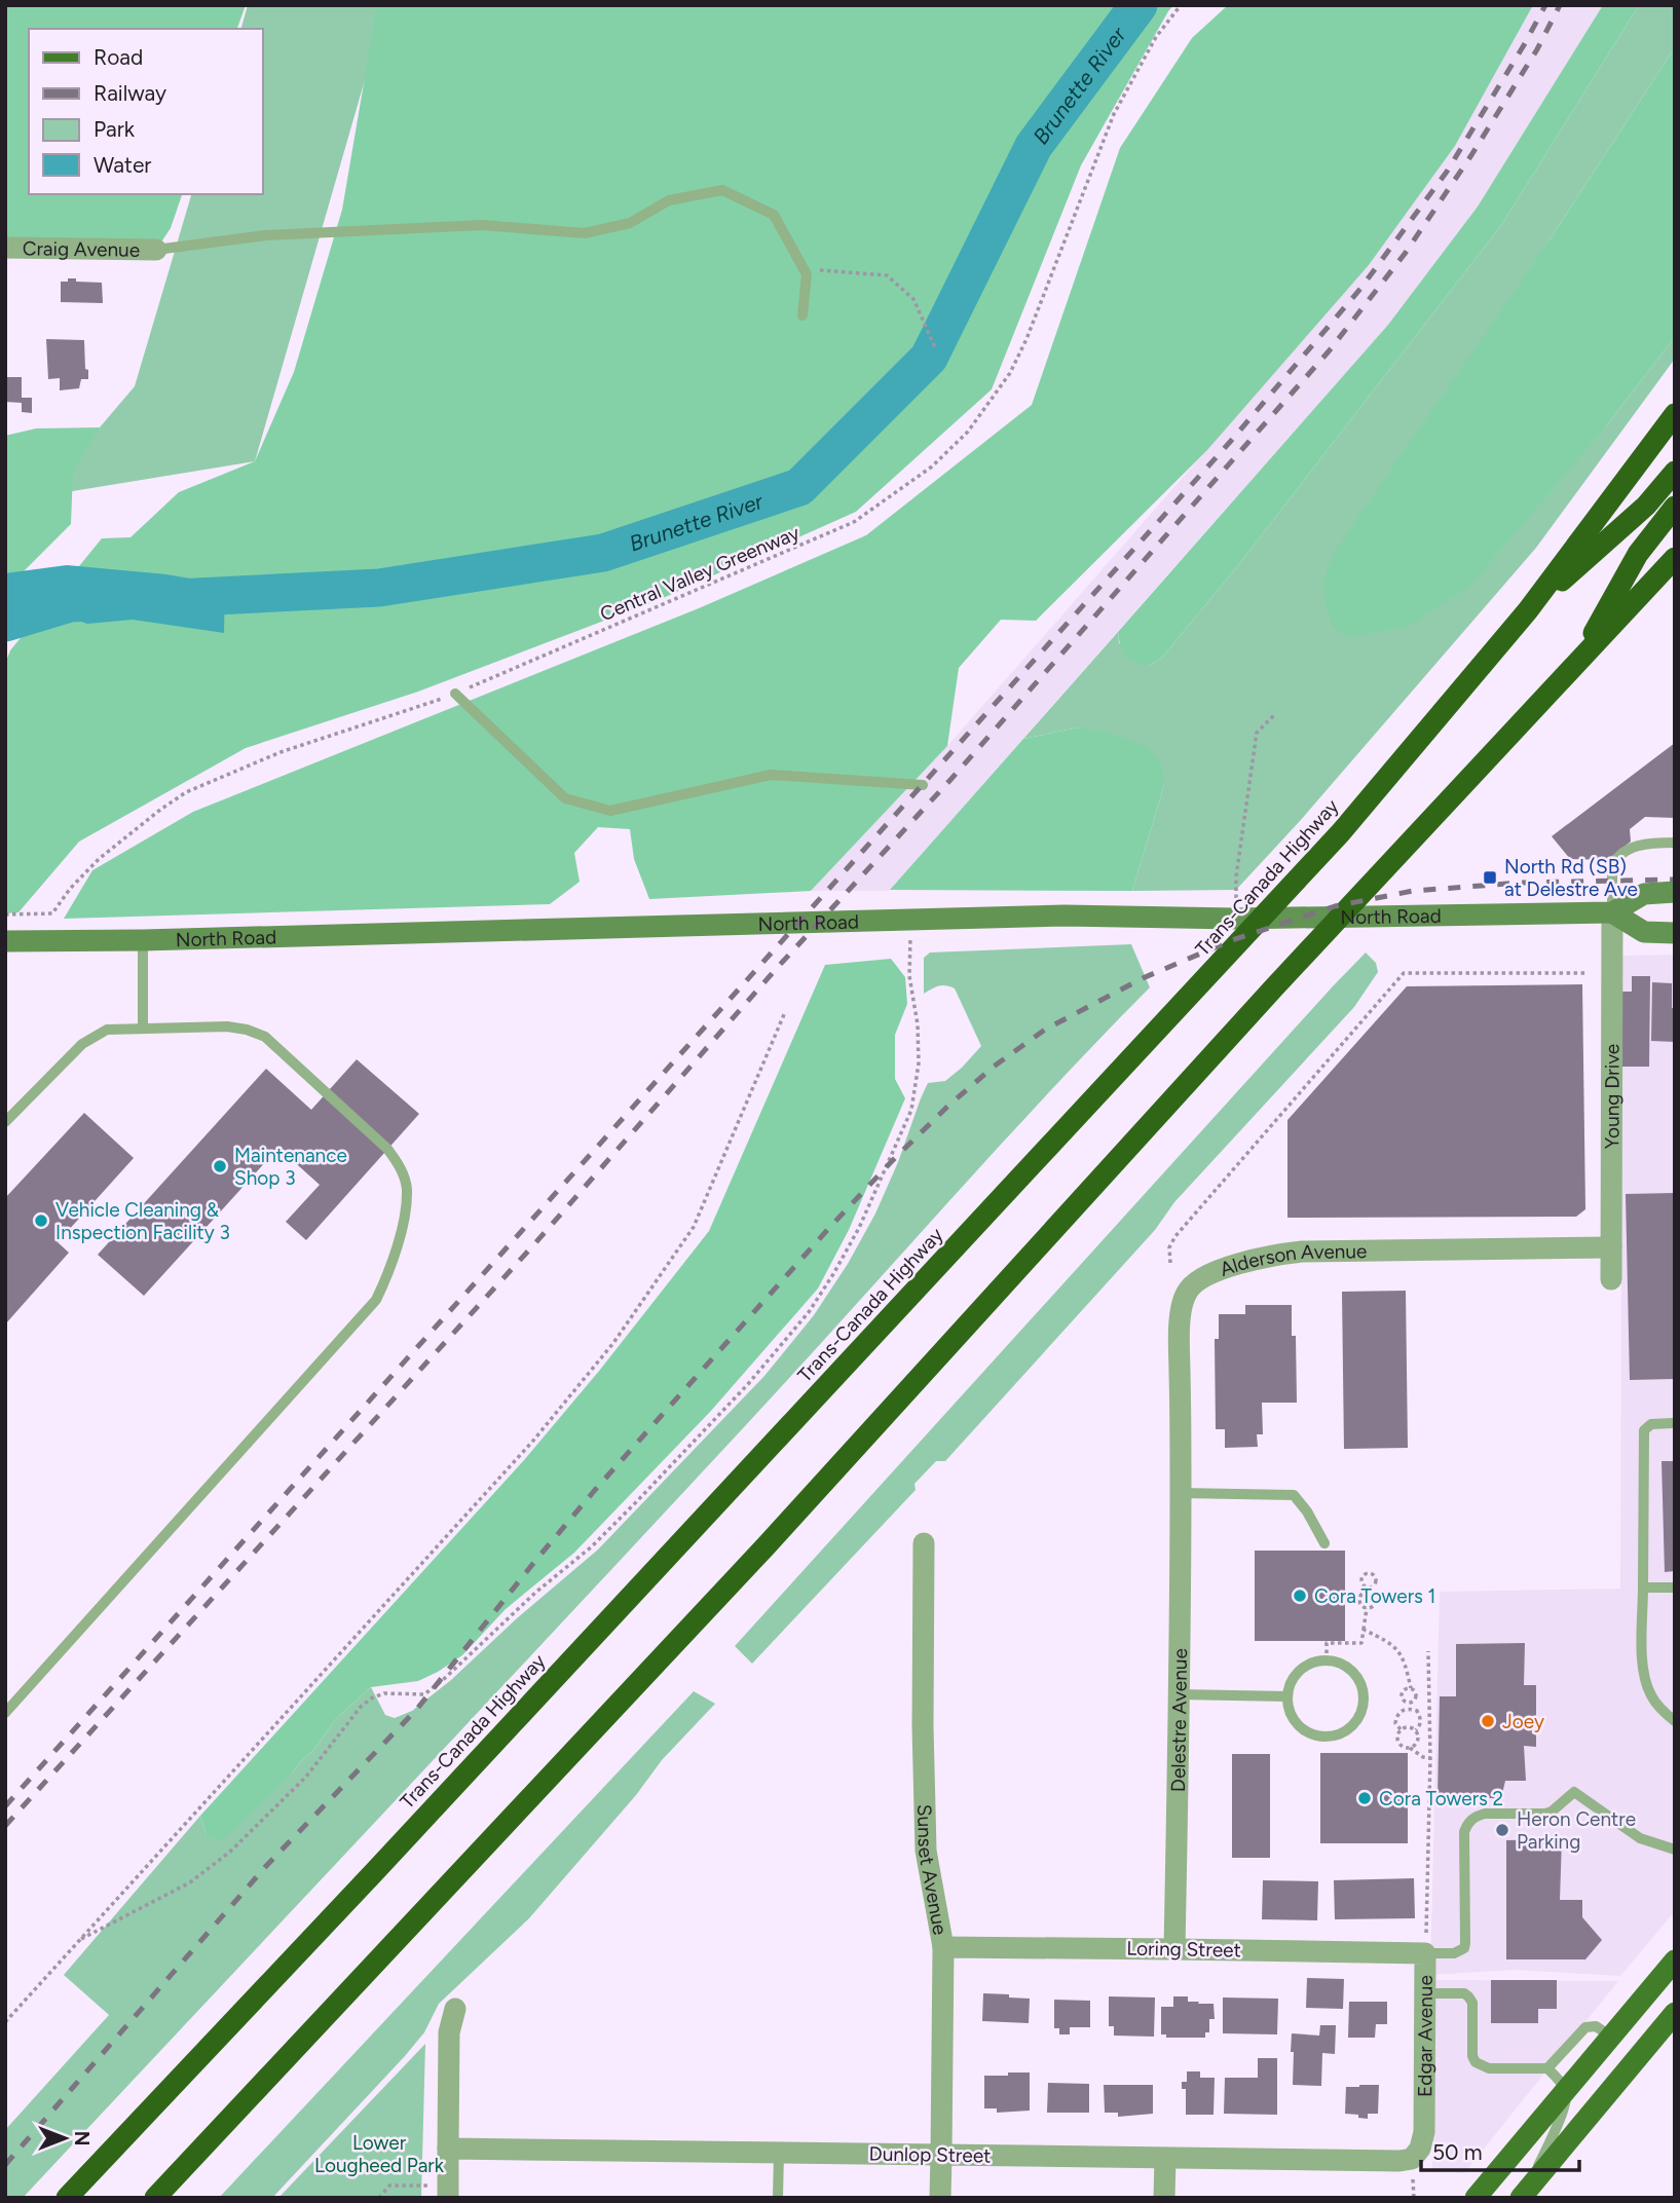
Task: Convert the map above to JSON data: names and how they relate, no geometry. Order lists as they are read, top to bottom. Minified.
{"streets":{"highway":["Trans-Canada Highway"],"main road":["North Road"],"street":["Craig Avenue","Young Drive","Alderson Avenue","Delestre Avenue","Sunset Avenue","Loring Street","Edgar Avenue","Dunlop Street"],"path":["Central Valley Greenway"]},"crossings":[["North Road","Young Drive"],["Young Drive","Alderson Avenue"],["Alderson Avenue","Delestre Avenue"],["Delestre Avenue","Loring Street"],["Sunset Avenue","Loring Street"],["Sunset Avenue","Dunlop Street"],["Loring Street","Edgar Avenue"],["Edgar Avenue","Dunlop Street"]],"water":["Brunette River"],"parks":["Lower Lougheed Park"],"places":{"transit":["North Rd (SB) at Delestre Ave"],"other":["Maintenance Shop 3","Vehicle Cleaning & Inspection Facility 3","Cora Towers 1","Joey","Cora Towers 2","Heron Centre Parking"]},"legend":["Road","Railway","Park","Water"],"scale_bar":"50 m","north":"right"}
